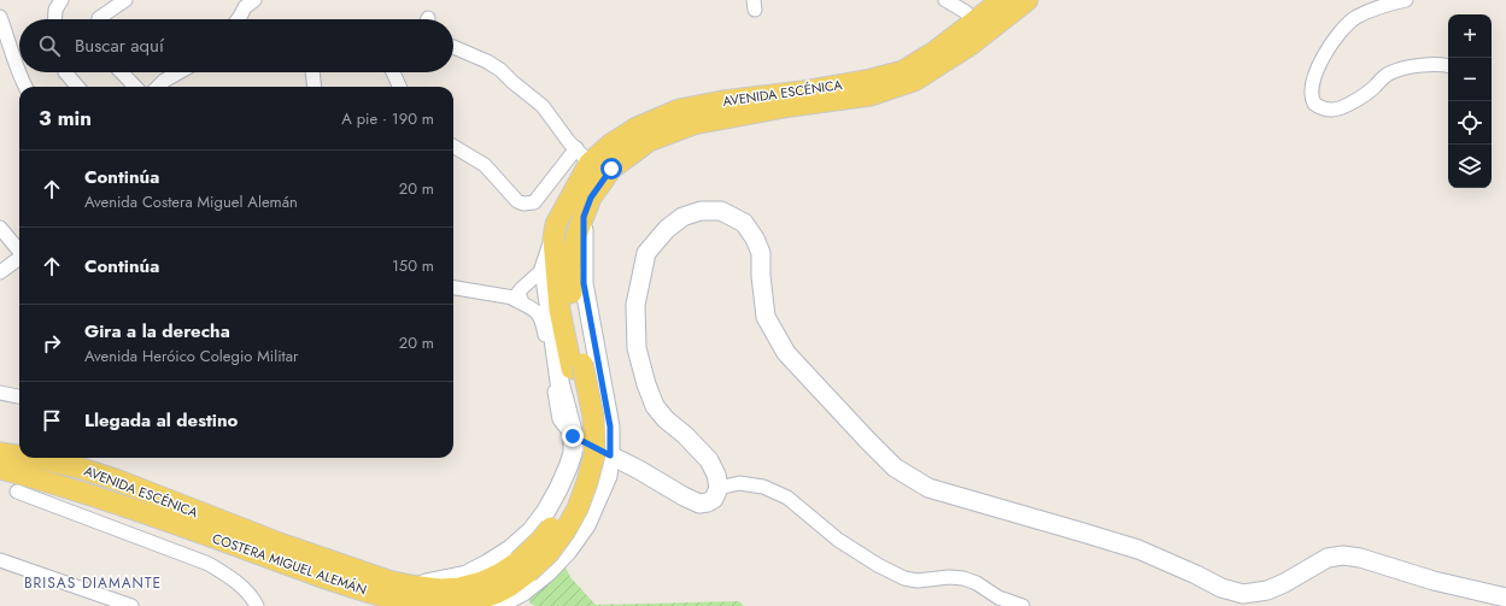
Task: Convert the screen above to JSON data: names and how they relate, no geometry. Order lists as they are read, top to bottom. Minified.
{"streets":{"main road":["AVENIDA ESCÉNICA","COSTERA MIGUEL ALEMÁN"]},"crossings":[["AVENIDA ESCÉNICA","COSTERA MIGUEL ALEMÁN"]],"districts":["BRISAS DIAMANTE"],"page":{"map_buttons":["+","−"],"search":"Buscar aquí","heading":["3 min","A pie · 190 m"],"list":[["Continúa","Avenida Costera Miguel Alemán","20 m"],["Continúa","150 m"],["Gira a la derecha","Avenida Heróico Colegio Militar","20 m"],"Llegada al destino"]}}
